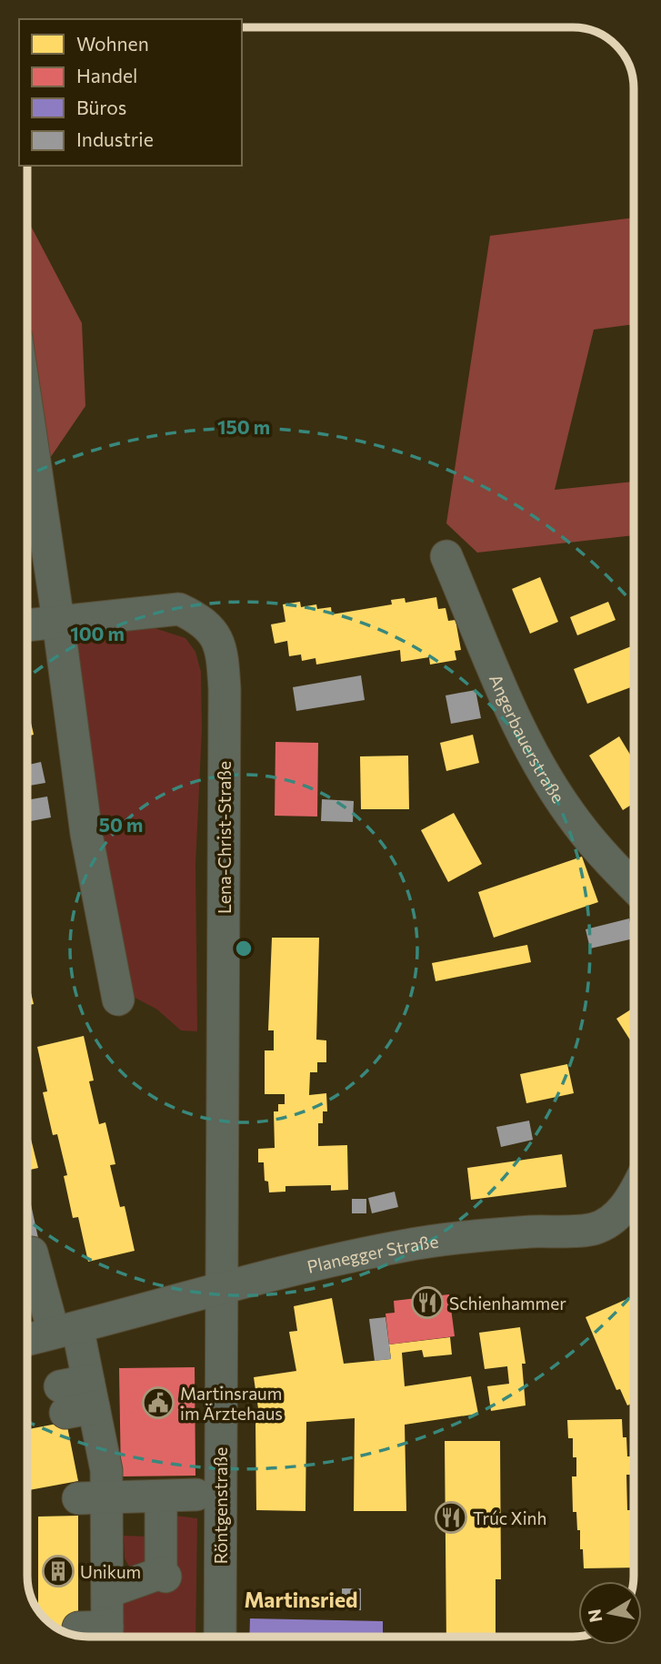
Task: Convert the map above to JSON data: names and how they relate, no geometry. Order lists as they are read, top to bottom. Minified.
{"streets":{"street":["Angerbauerstraße","Lena-Christ-Straße","Planegger Straße","Röntgenstraße"]},"crossings":[["Lena-Christ-Straße","Planegger Straße"],["Lena-Christ-Straße","Röntgenstraße"],["Planegger Straße","Röntgenstraße"]],"districts":["Martinsried"],"places":{"restaurant":["Schienhammer","Trúc Xinh"],"public building":["Martinsraum im Ärztehaus"],"building":["Unikum"]},"legend":["Wohnen","Handel","Büros","Industrie"],"north":"left","rings":["150 m","100 m","50 m"]}
